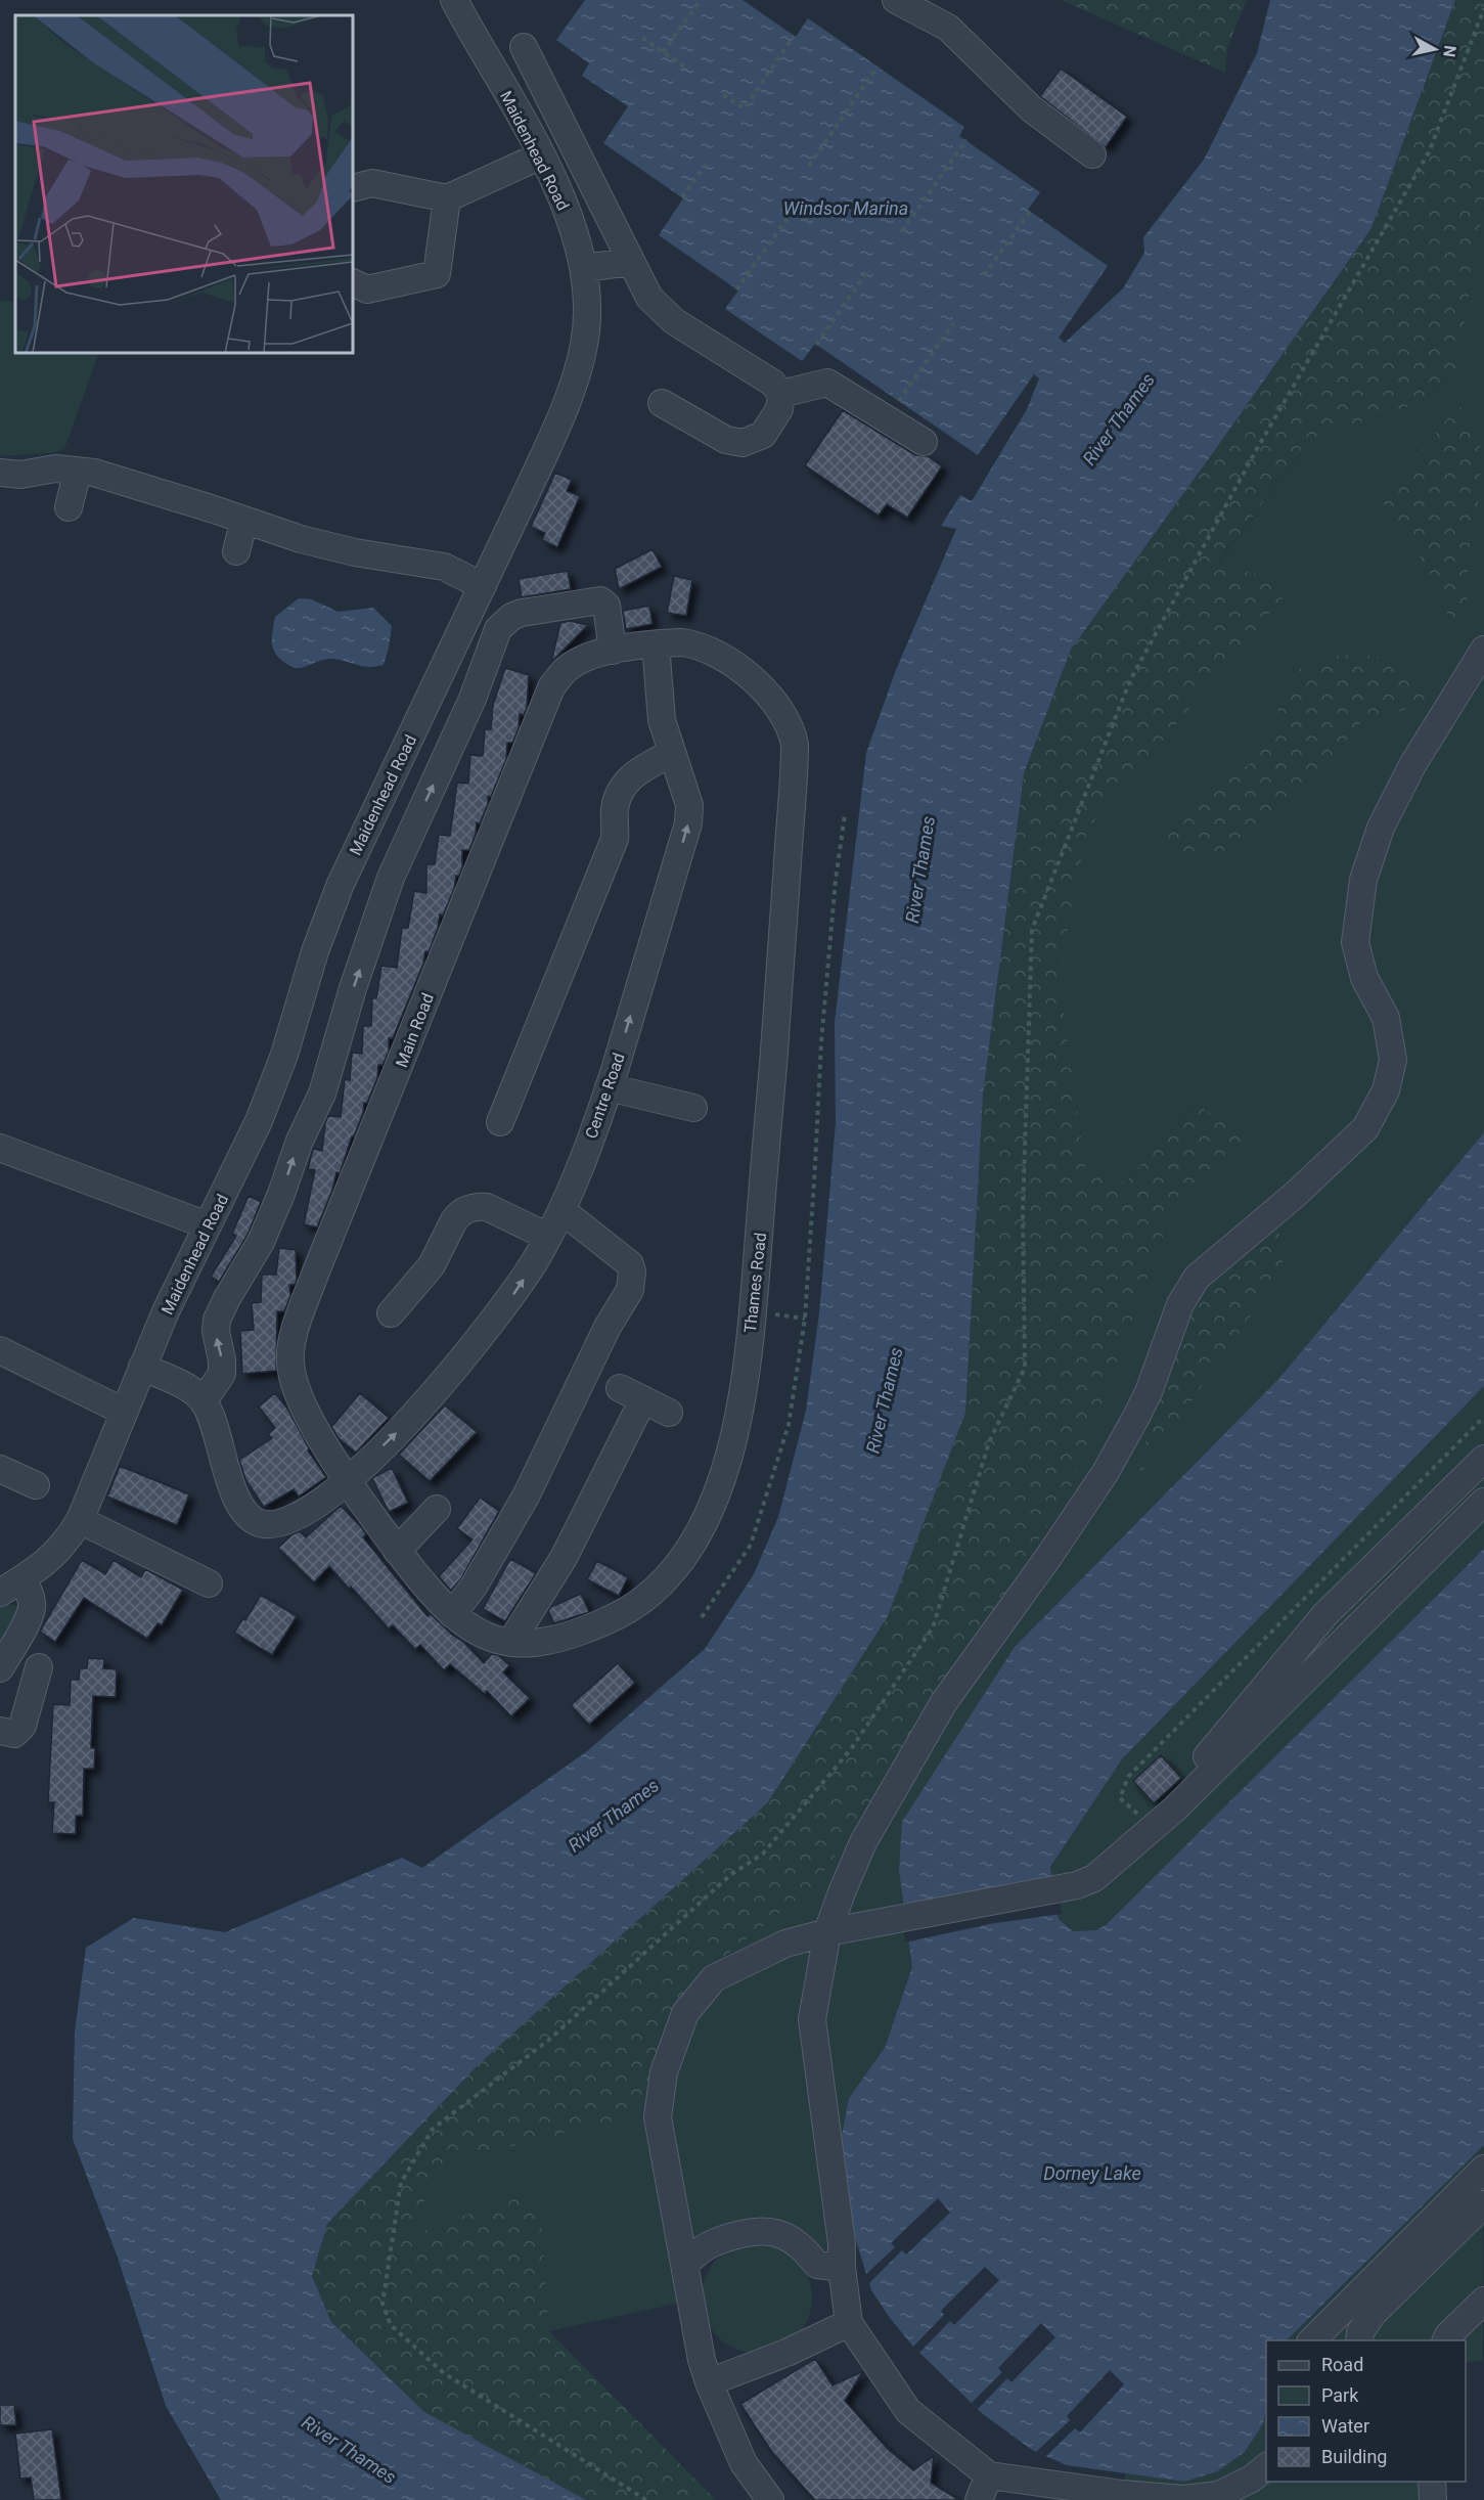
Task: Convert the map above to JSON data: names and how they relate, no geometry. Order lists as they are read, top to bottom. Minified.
{"streets":{"street":["Maidenhead Road","Main Road","Centre Road","Thames Road"]},"crossings":[["Main Road","Centre Road"],["Main Road","Thames Road"],["Centre Road","Thames Road"]],"water":["Windsor Marina","River Thames","Dorney Lake"],"legend":["Road","Park","Water","Building"],"north":"right"}
